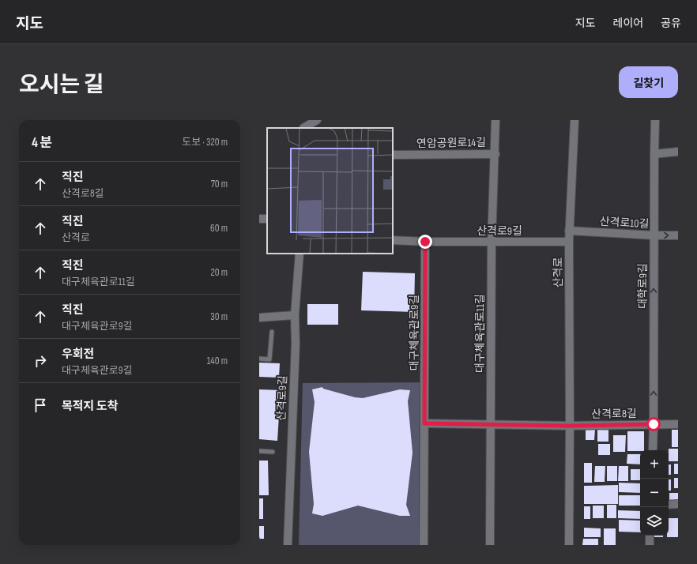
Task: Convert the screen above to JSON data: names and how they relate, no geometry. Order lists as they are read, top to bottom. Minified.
{"streets":{"street":["연암공원로14길","산격로10길","산격로9길","산격로","대학로9길","대구체육관로9길","대구체육관로11길","산격로8길"]},"crossings":[["연암공원로14길","산격로9길"],["연암공원로14길","대구체육관로11길"],["산격로10길","산격로"],["산격로10길","대학로9길"],["산격로9길","산격로"],["산격로9길","대구체육관로9길"],["산격로9길","대구체육관로11길"],["산격로","산격로8길"],["대학로9길","산격로8길"]],"one_way":["대학로9길"],"page":{"header":"지도","nav":["지도","레이어","공유"],"title":"오시는 길","buttons":"길찾기","heading":["4 분","도보 · 320 m"],"list":[["직진","산격로8길","70 m"],["직진","산격로","60 m"],["직진","대구체육관로11길","20 m"],["직진","대구체육관로9길","30 m"],["우회전","대구체육관로9길","140 m"],"목적지 도착"],"map_buttons":["+","−"]}}
